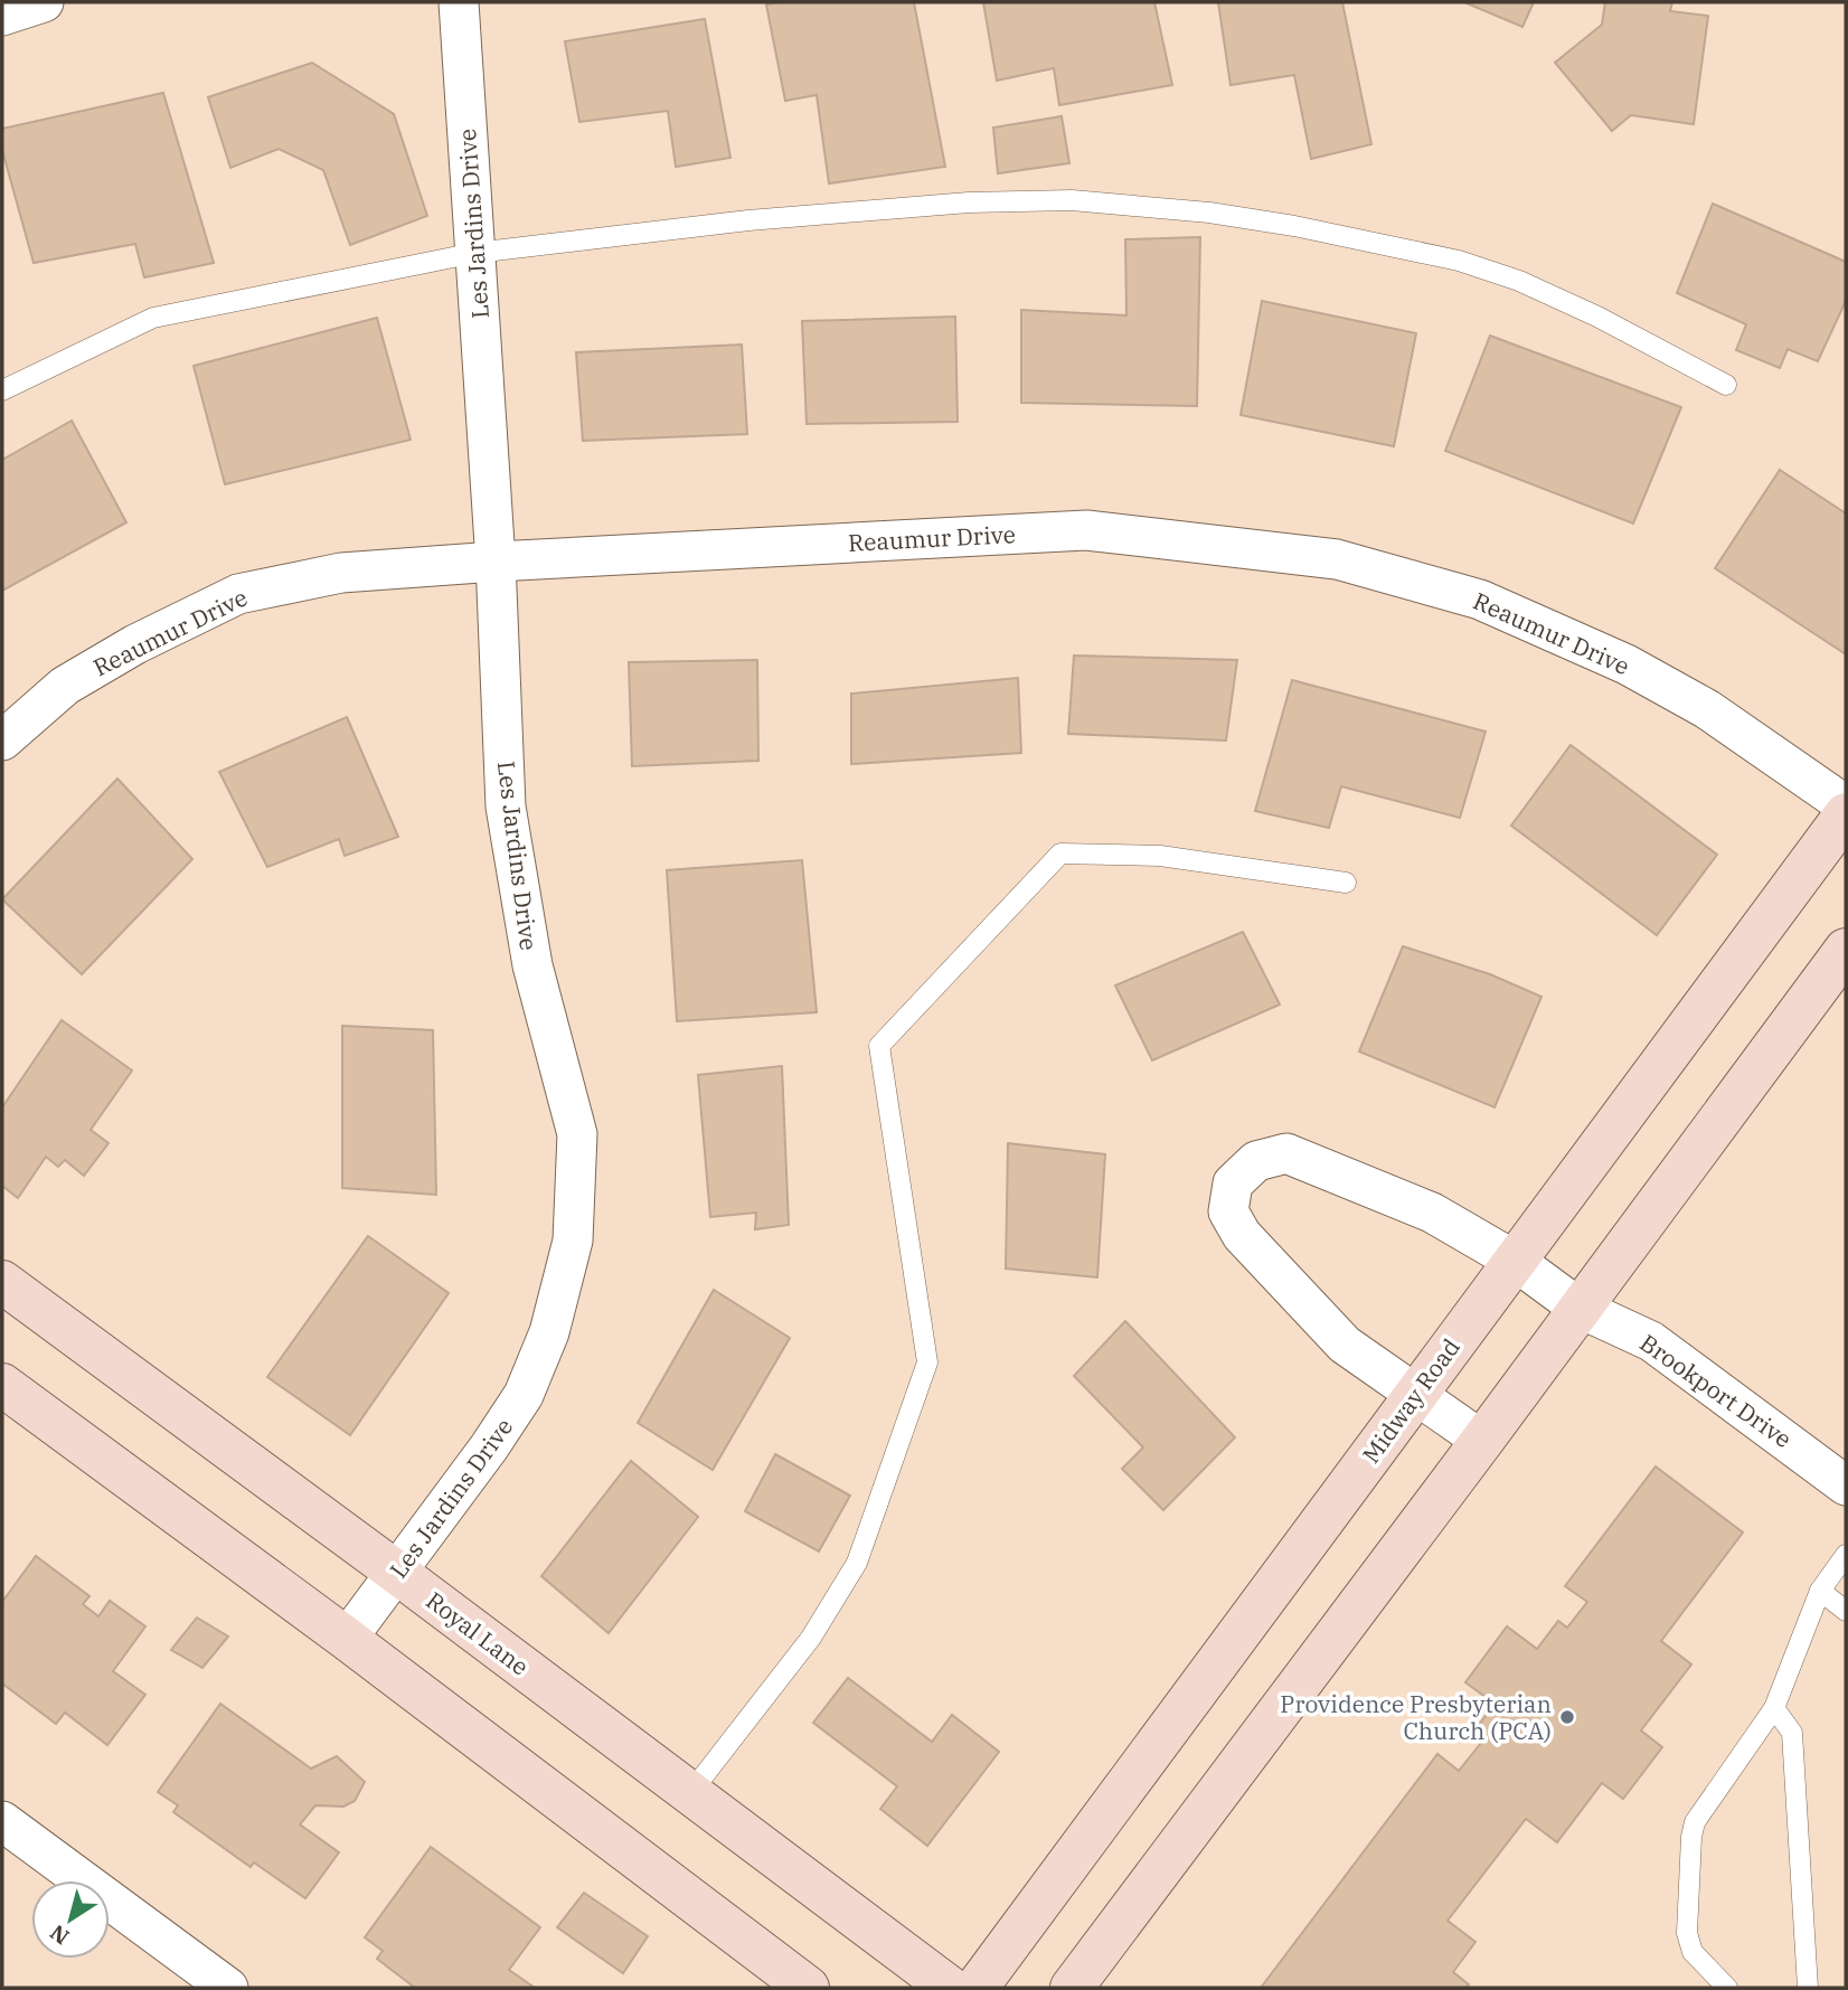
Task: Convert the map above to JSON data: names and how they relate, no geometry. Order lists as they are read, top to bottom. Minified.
{"streets":{"main road":["Midway Road","Royal Lane"],"street":["Les Jardins Drive","Reaumur Drive","Brookport Drive"]},"crossings":[["Les Jardins Drive","Reaumur Drive"],["Les Jardins Drive","Royal Lane"],["Brookport Drive","Midway Road"]],"places":["Providence Presbyterian Church (PCA)"],"north":"bottom left"}
